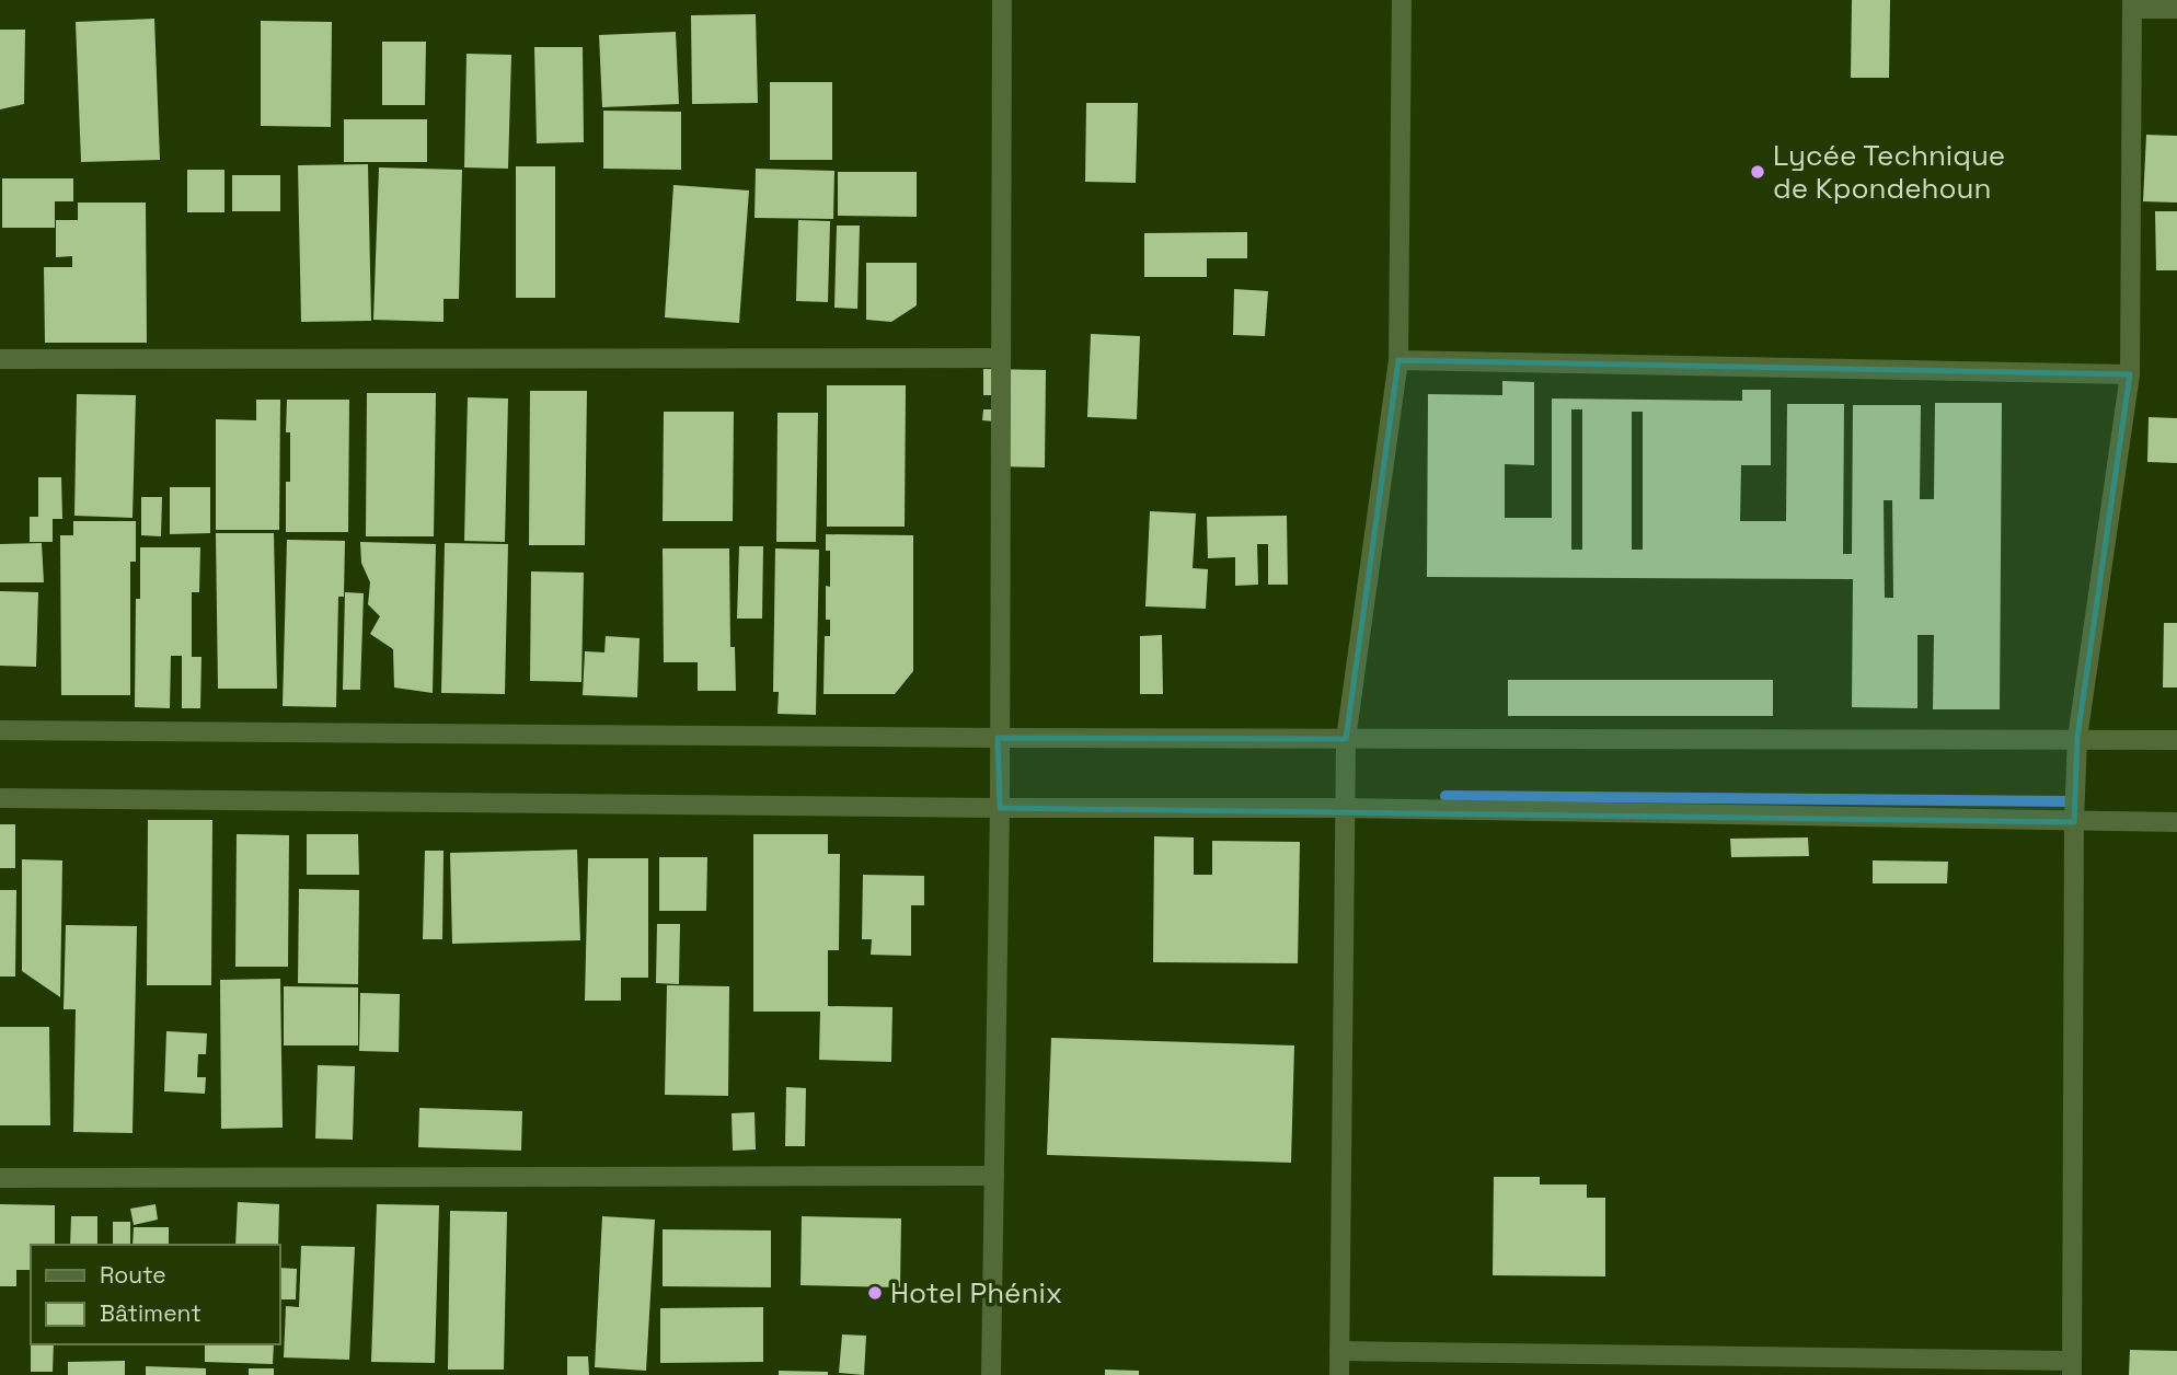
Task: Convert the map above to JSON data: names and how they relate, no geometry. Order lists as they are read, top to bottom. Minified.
{"places":["Lycée Technique de Kpondehoun","Hotel Phénix"],"legend":["Route","Bâtiment"]}
